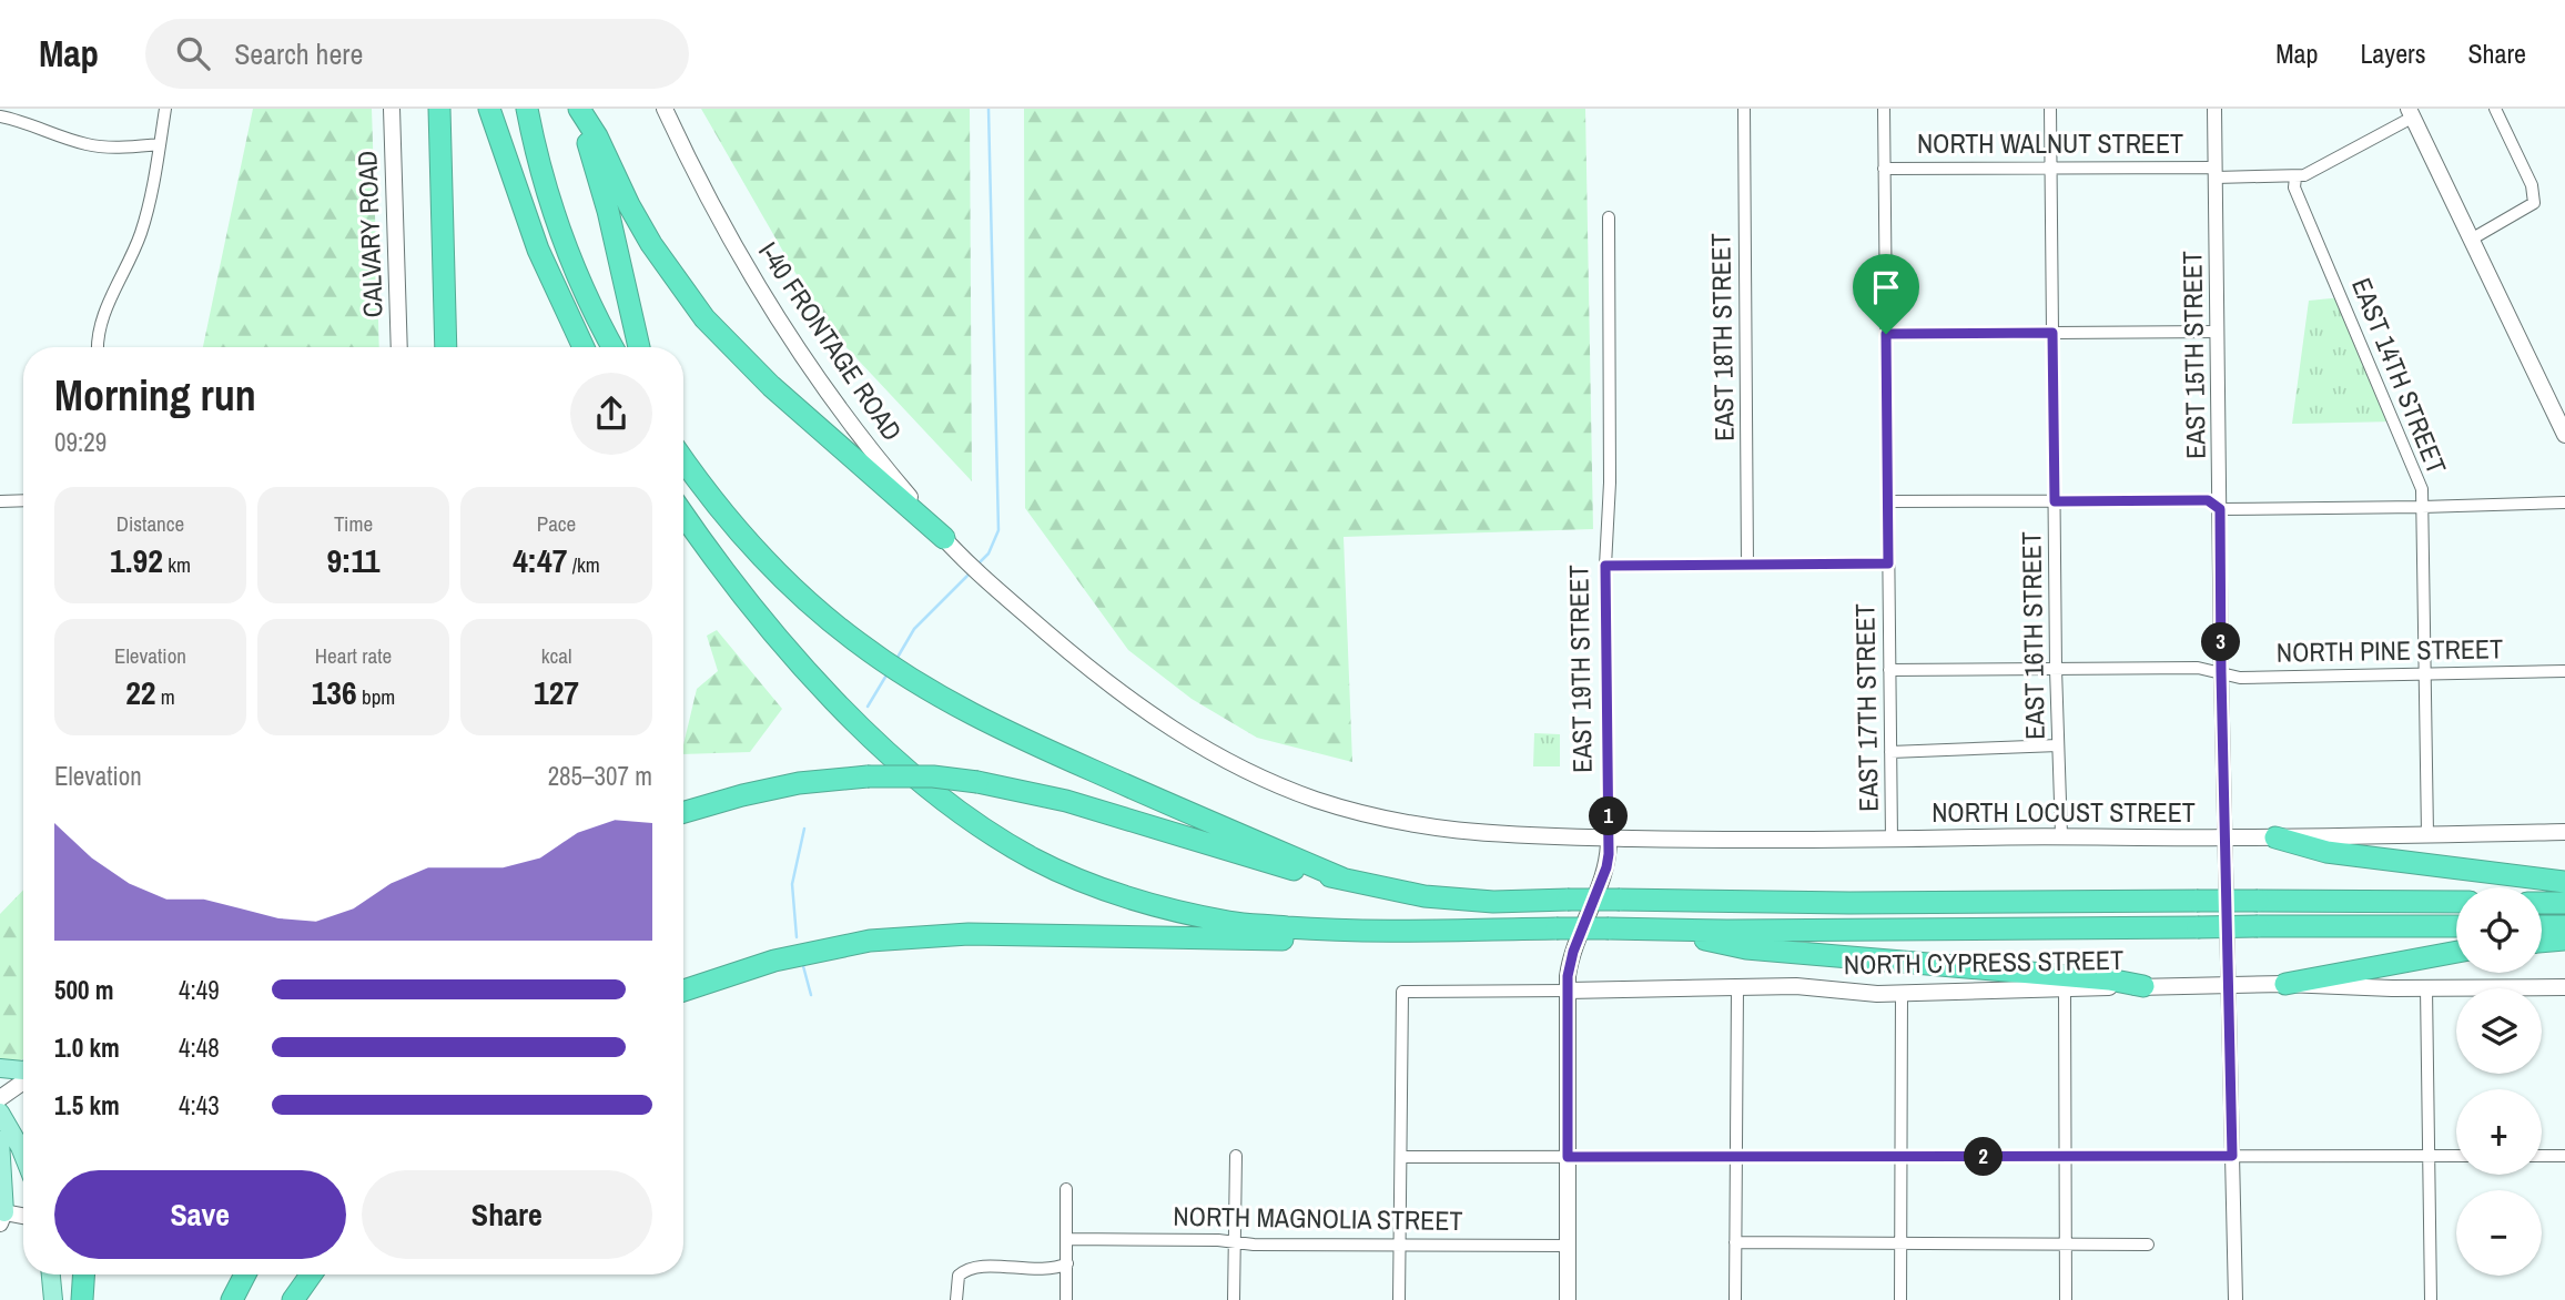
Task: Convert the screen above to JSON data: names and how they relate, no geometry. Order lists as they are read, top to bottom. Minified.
{"streets":{"main road":["CALVARY ROAD","I-40 FRONTAGE ROAD","EAST 19TH STREET","NORTH LOCUST STREET","NORTH CYPRESS STREET"],"street":["NORTH WALNUT STREET","EAST 18TH STREET","EAST 15TH STREET","EAST 14TH STREET","EAST 16TH STREET","NORTH PINE STREET","EAST 17TH STREET","NORTH MAGNOLIA STREET"]},"crossings":[["NORTH WALNUT STREET","EAST 15TH STREET"],["NORTH WALNUT STREET","EAST 14TH STREET"],["NORTH WALNUT STREET","EAST 16TH STREET"],["NORTH WALNUT STREET","EAST 17TH STREET"],["I-40 FRONTAGE ROAD","EAST 19TH STREET"],["I-40 FRONTAGE ROAD","NORTH LOCUST STREET"],["EAST 15TH STREET","NORTH PINE STREET"],["EAST 15TH STREET","NORTH LOCUST STREET"],["EAST 15TH STREET","NORTH CYPRESS STREET"],["EAST 14TH STREET","NORTH PINE STREET"],["EAST 14TH STREET","NORTH LOCUST STREET"],["EAST 16TH STREET","NORTH PINE STREET"],["EAST 16TH STREET","NORTH LOCUST STREET"],["NORTH PINE STREET","EAST 17TH STREET"],["EAST 19TH STREET","NORTH LOCUST STREET"],["EAST 19TH STREET","NORTH CYPRESS STREET"],["EAST 19TH STREET","NORTH MAGNOLIA STREET"],["EAST 17TH STREET","NORTH LOCUST STREET"]],"page":{"header":"Map","search":"Search here","nav":["Map","Layers","Share"],"heading":["Morning run","09:29"],"stats":[["Distance","1.92 km"],["Time","9:11"],["Pace","4:47 /km"],["Elevation","22 m"],["Heart rate","136 bpm"],["kcal","127"]],"pins":["3","1","2"],"chart":["Elevation","285–307 m"],"map_buttons":["+","−"],"list":[{"name":"500 m","note":"4:49"},{"name":"1.0 km","note":"4:48"},{"name":"1.5 km","note":"4:43"}],"buttons":["Save","Share"]}}
